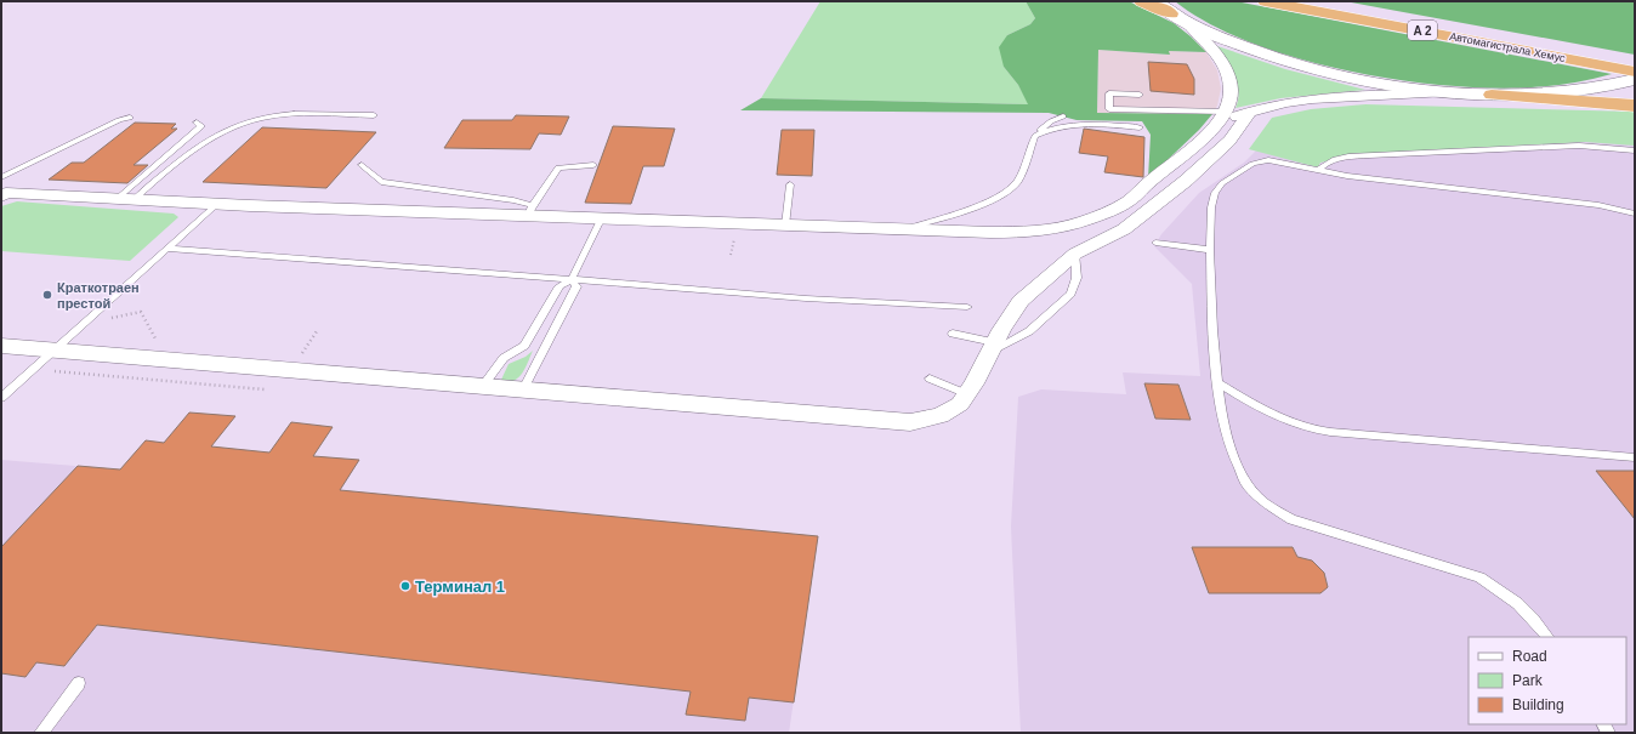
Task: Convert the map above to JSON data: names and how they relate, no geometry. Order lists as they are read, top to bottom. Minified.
{"streets":{"highway":["A 2","Автомагистрала Хемус"]},"places":["Краткотраен престой","Терминал 1"],"legend":["Road","Park","Building"]}
